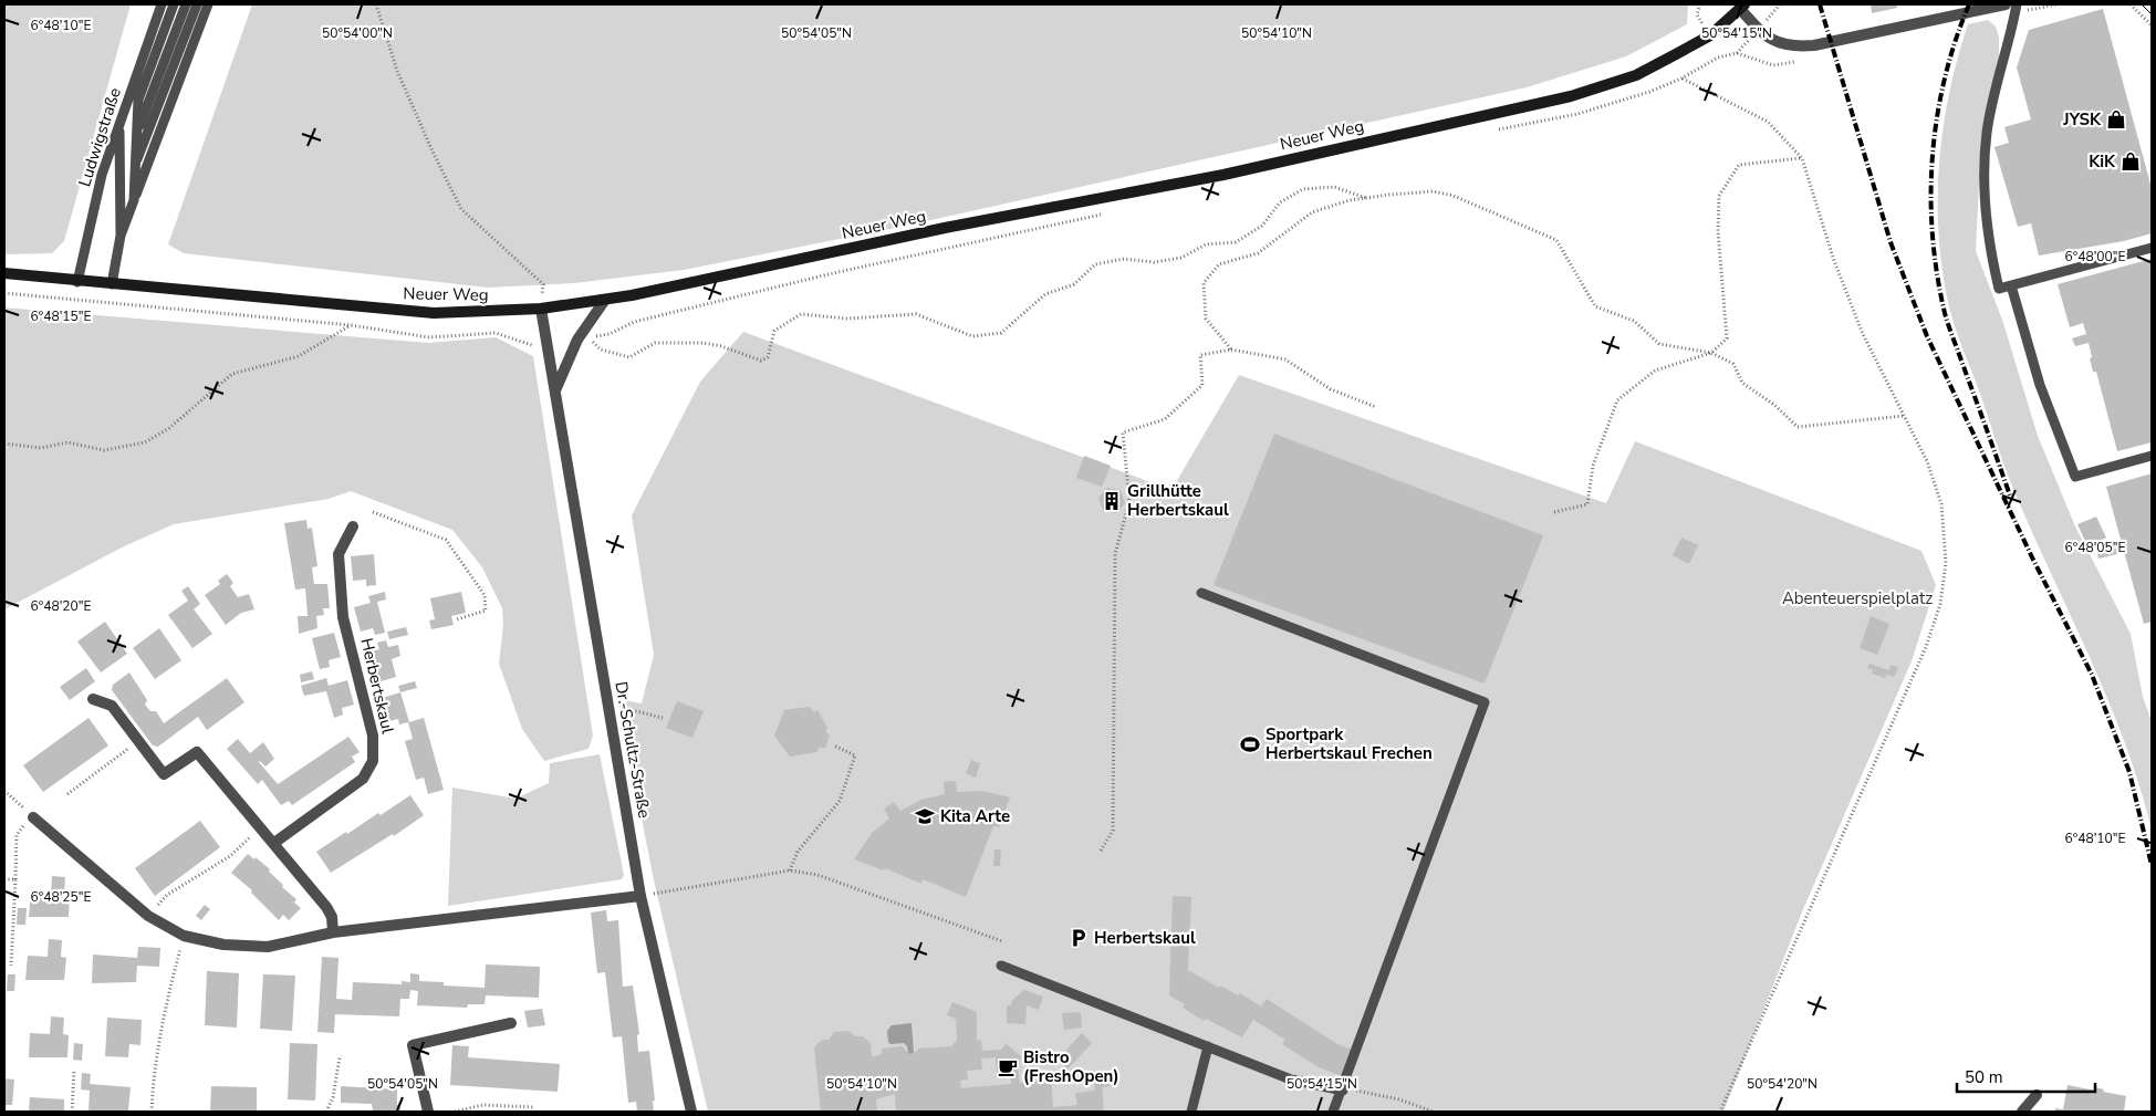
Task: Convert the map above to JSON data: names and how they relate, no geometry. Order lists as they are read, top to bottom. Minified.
{"streets":{"main road":["Neuer Weg"],"street":["Herbertskaul","Dr.-Schultz-Straße"],"lane":["Ludwigstraße"]},"crossings":[["Neuer Weg","Ludwigstraße"],["Neuer Weg","Dr.-Schultz-Straße"]],"parks":["Abenteuerspielplatz"],"places":{"shop":["JYSK","KiK"],"building":["Grillhütte Herbertskaul"],"sports":["Sportpark Herbertskaul Frechen"],"school or university":["Kita Arte"],"parking":["Herbertskaul"],"cafe":["Bistro (FreshOpen)"]},"scale_bar":"50 m","coordinates":["6°48'10\"E","50°54'10\"N","50°54'00\"N","50°54'05\"N","50°54'15\"N","6°48'00\"E","6°48'15\"E","6°48'05\"E","6°48'20\"E","6°48'25\"E","50°54'20\"N"]}
